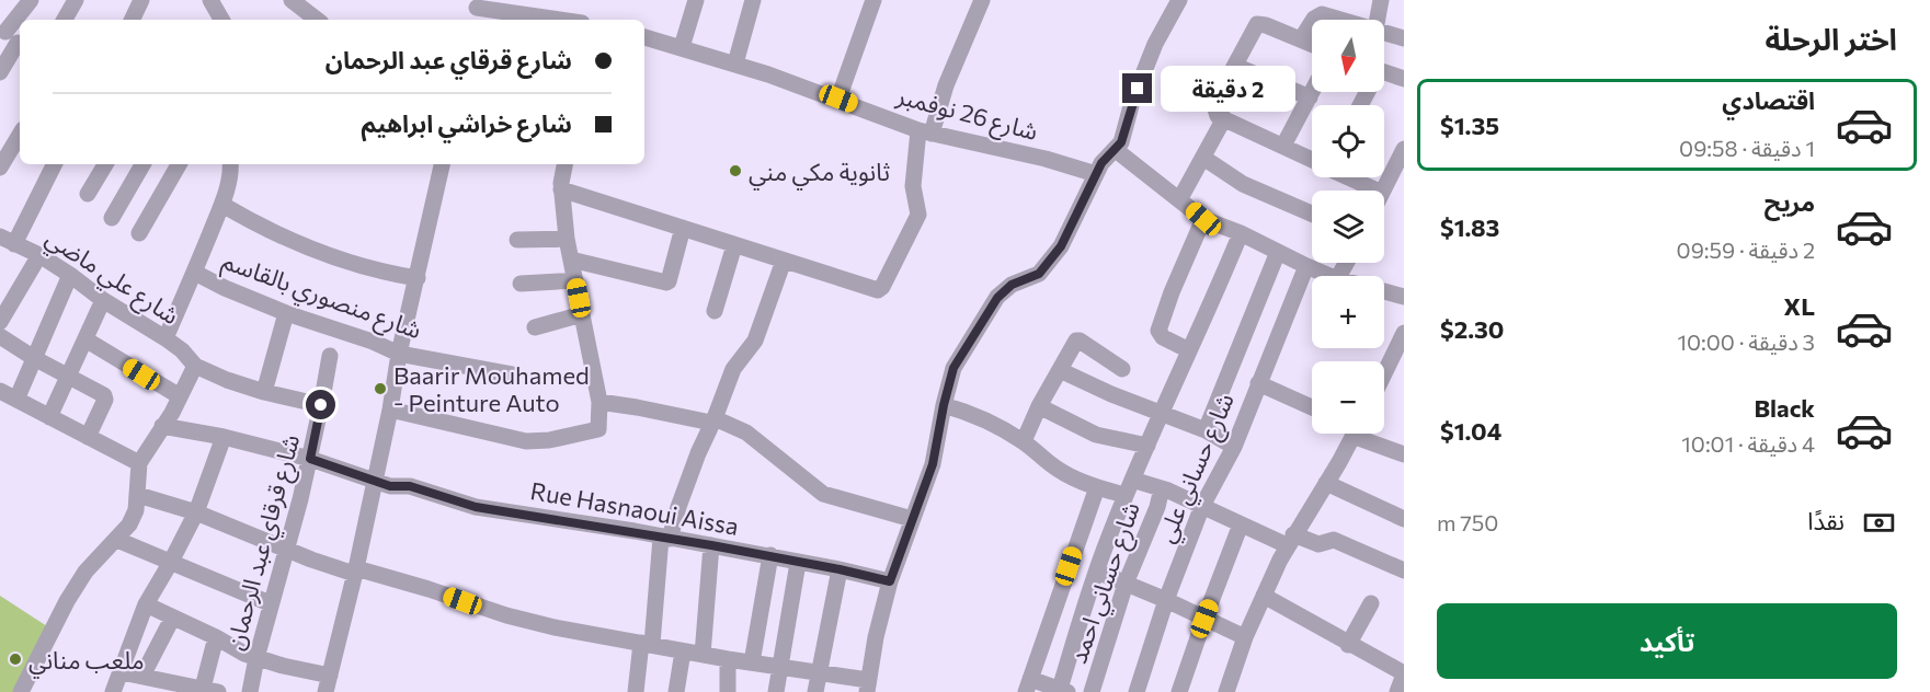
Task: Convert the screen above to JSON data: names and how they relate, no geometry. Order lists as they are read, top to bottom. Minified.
{"streets":{"street":["شارع 26 نوفمبر","شارع علي ماضي","شارع منصوري بالقاسم","شارع حساني علي","Rue Hasnaoui Aissa","شارع قرقاي عبد الرحمان","شارع حساني احمد"]},"crossings":[["شارع علي ماضي","شارع قرقاي عبد الرحمان"],["Rue Hasnaoui Aissa","شارع قرقاي عبد الرحمان"]],"places":["ثانوية مكي مني","Baarir Mouhamed - Peinture Auto","ملعب مناني"],"north":"bottom","page":{"heading":"اختر الرحلة","map_buttons":["+","−"],"banner":["شارع قرقاي عبد الرحمان","شارع خراشي ابراهيم"],"bubble":"2 دقيقة","list":[{"name":"اقتصادي","note":"1 دقيقة · 09:58","value":"$1.35"},{"name":"مريح","note":"2 دقيقة · 09:59","value":"$1.83"},{"name":"XL","note":"3 دقيقة · 10:00","value":"$2.30"},{"name":"Black","note":"4 دقيقة · 10:01","value":"$1.04"}],"pay":["نقدًا","750 m"],"buttons":"تأكيد"}}
